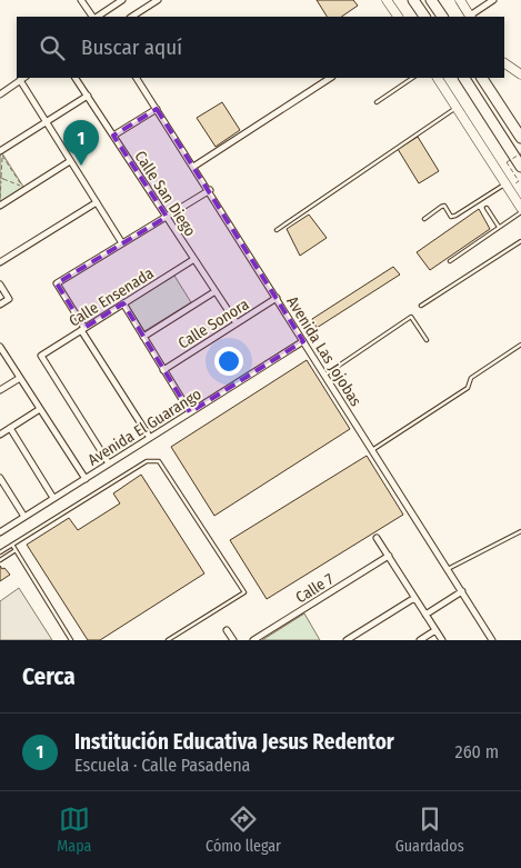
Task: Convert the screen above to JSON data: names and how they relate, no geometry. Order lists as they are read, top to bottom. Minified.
{"streets":{"street":["Calle San Diego","Calle Ensenada","Calle Sonora","Avenida Las Jojobas","Avenida El Guarango","Calle 7"]},"crossings":[["Calle San Diego","Calle Ensenada"],["Calle San Diego","Calle Sonora"],["Calle Ensenada","Avenida El Guarango"],["Calle Sonora","Avenida Las Jojobas"],["Avenida Las Jojobas","Avenida El Guarango"]],"page":{"search":"Buscar aquí","pins":"1","heading":"Cerca","list":[{"mark":"1","name":"Institución Educativa Jesus Redentor","note":"Escuela · Calle Pasadena","value":"260 m"}],"nav":["Mapa","Cómo llegar","Guardados"]}}
